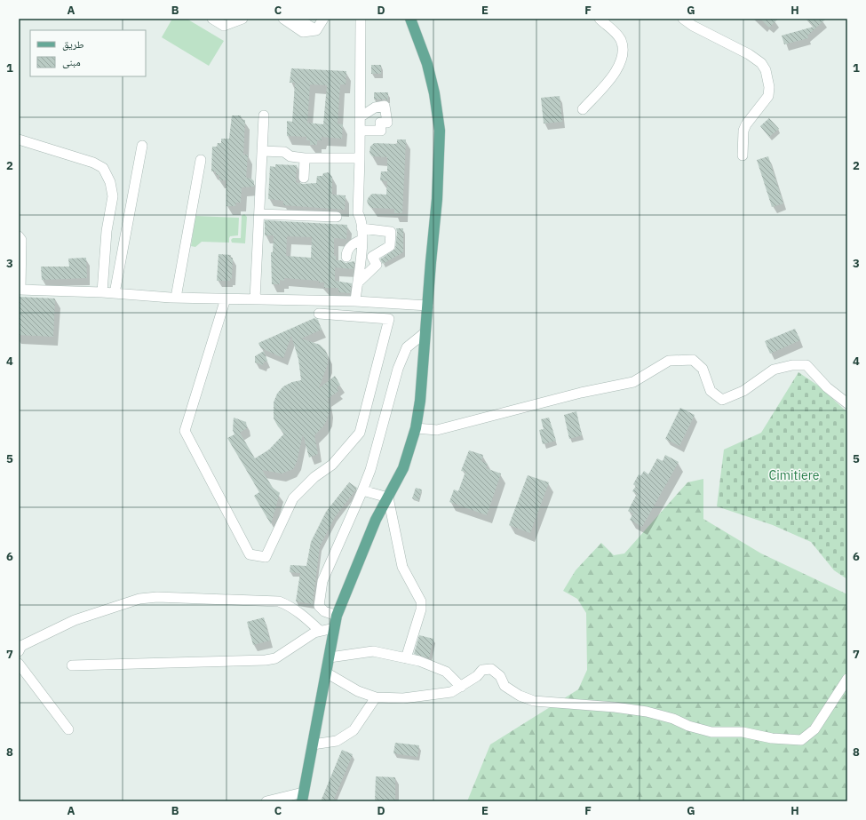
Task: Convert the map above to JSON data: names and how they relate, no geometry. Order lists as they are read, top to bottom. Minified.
{"parks":["Cimitiere"],"legend":["طريق","مبنى"],"grid":{"columns":["A","B","C","D","E","F","G","H"],"rows":["1","2","3","4","5","6","7","8"]}}
